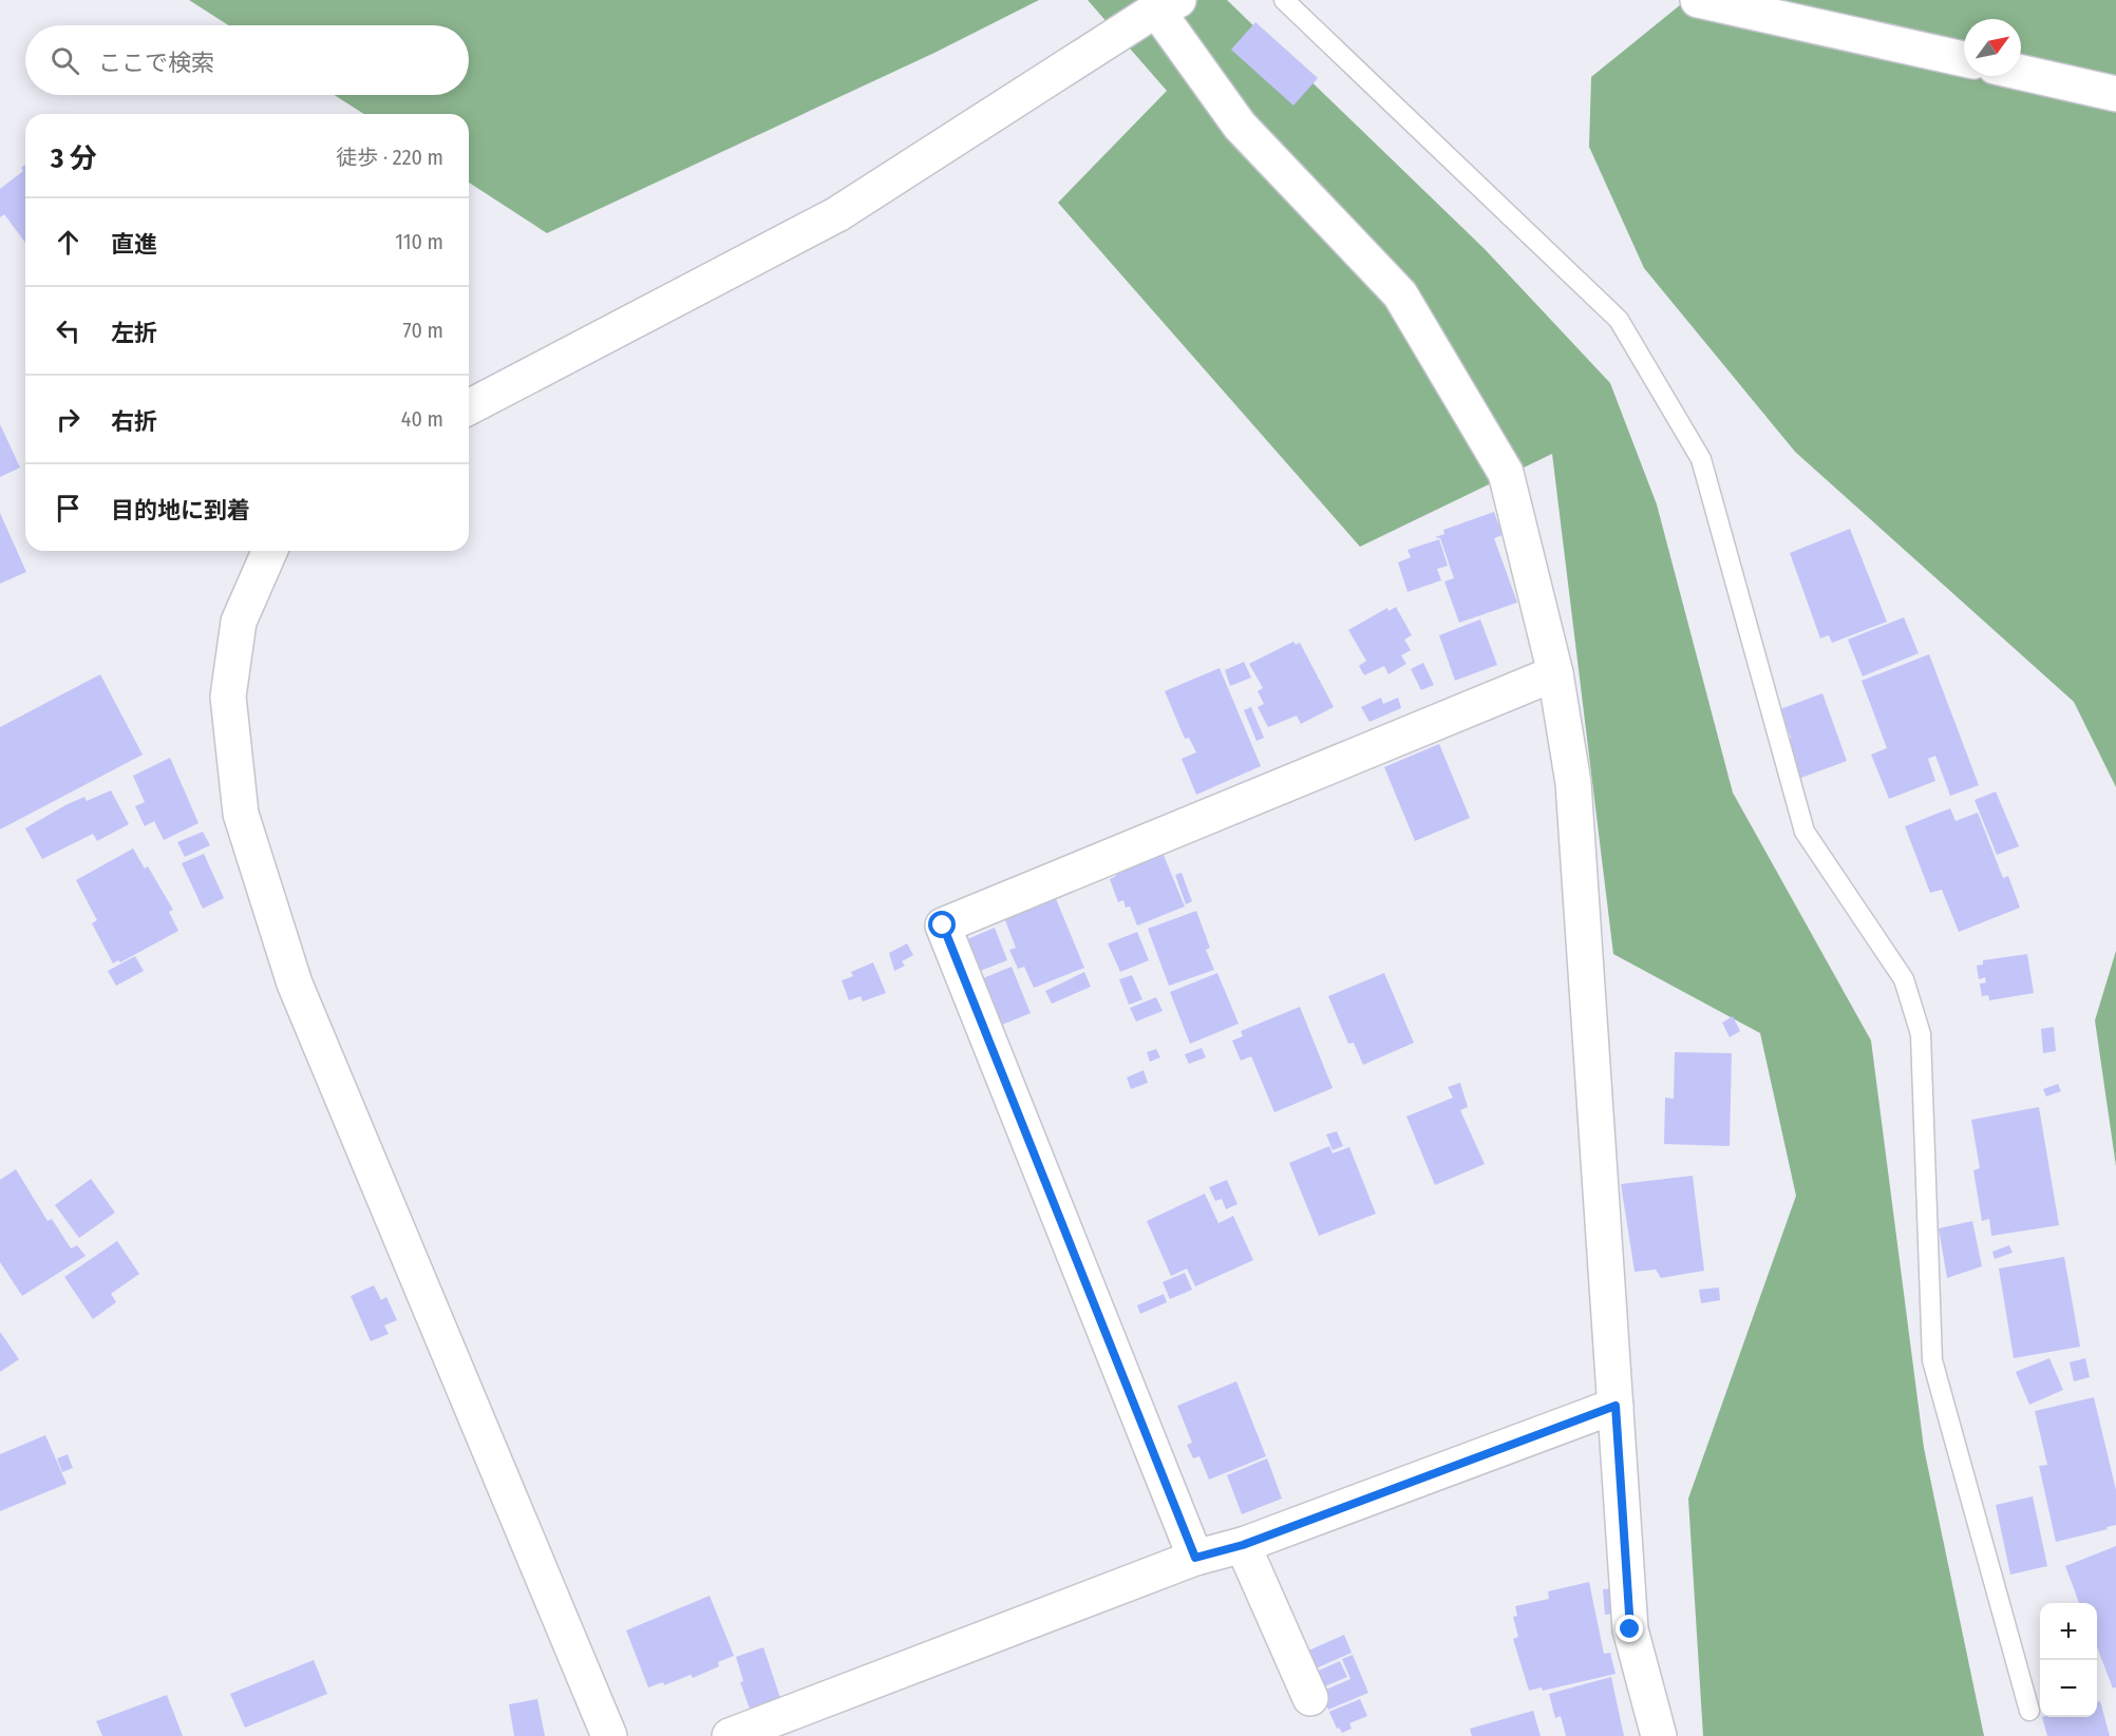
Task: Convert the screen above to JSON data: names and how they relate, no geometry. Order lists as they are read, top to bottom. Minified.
{"north":"top right","page":{"search":"ここで検索","heading":["3 分","徒歩 · 220 m"],"list":[["直進","110 m"],["左折","70 m"],["右折","40 m"],"目的地に到着"],"map_buttons":["+","−"]}}
